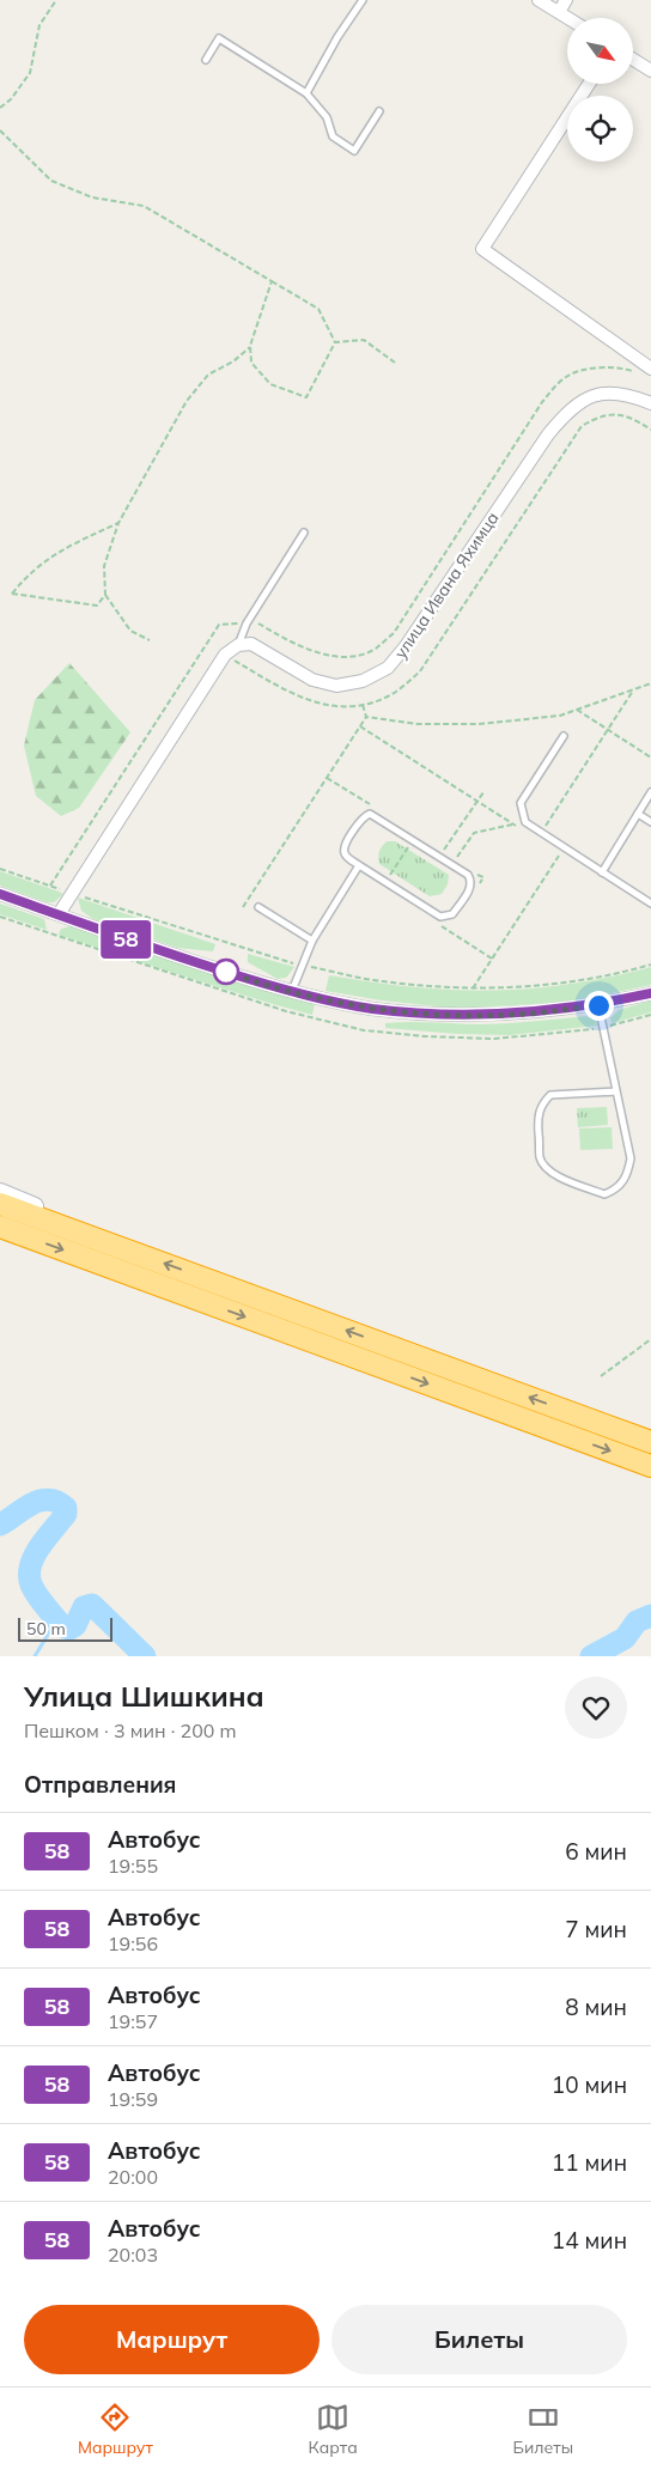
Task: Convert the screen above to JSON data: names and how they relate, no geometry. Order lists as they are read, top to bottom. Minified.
{"streets":{"street":["улица Ивана Яхимца"]},"lines":["bus line 58"],"scale_bar":"50 m","north":"bottom right","page":{"on_map":"58","scale":"50 m","heading":[["Улица Шишкина","Пешком · 3 мин · 200 m"],"Отправления"],"list":[{"mark":"58","name":"Автобус","note":"19:55","value":"6 мин"},{"mark":"58","name":"Автобус","note":"19:56","value":"7 мин"},{"mark":"58","name":"Автобус","note":"19:57","value":"8 мин"},{"mark":"58","name":"Автобус","note":"19:59","value":"10 мин"},{"mark":"58","name":"Автобус","note":"20:00","value":"11 мин"},{"mark":"58","name":"Автобус","note":"20:03","value":"14 мин"}],"buttons":["Маршрут","Билеты"],"tabs":["Маршрут","Карта","Билеты"]}}
